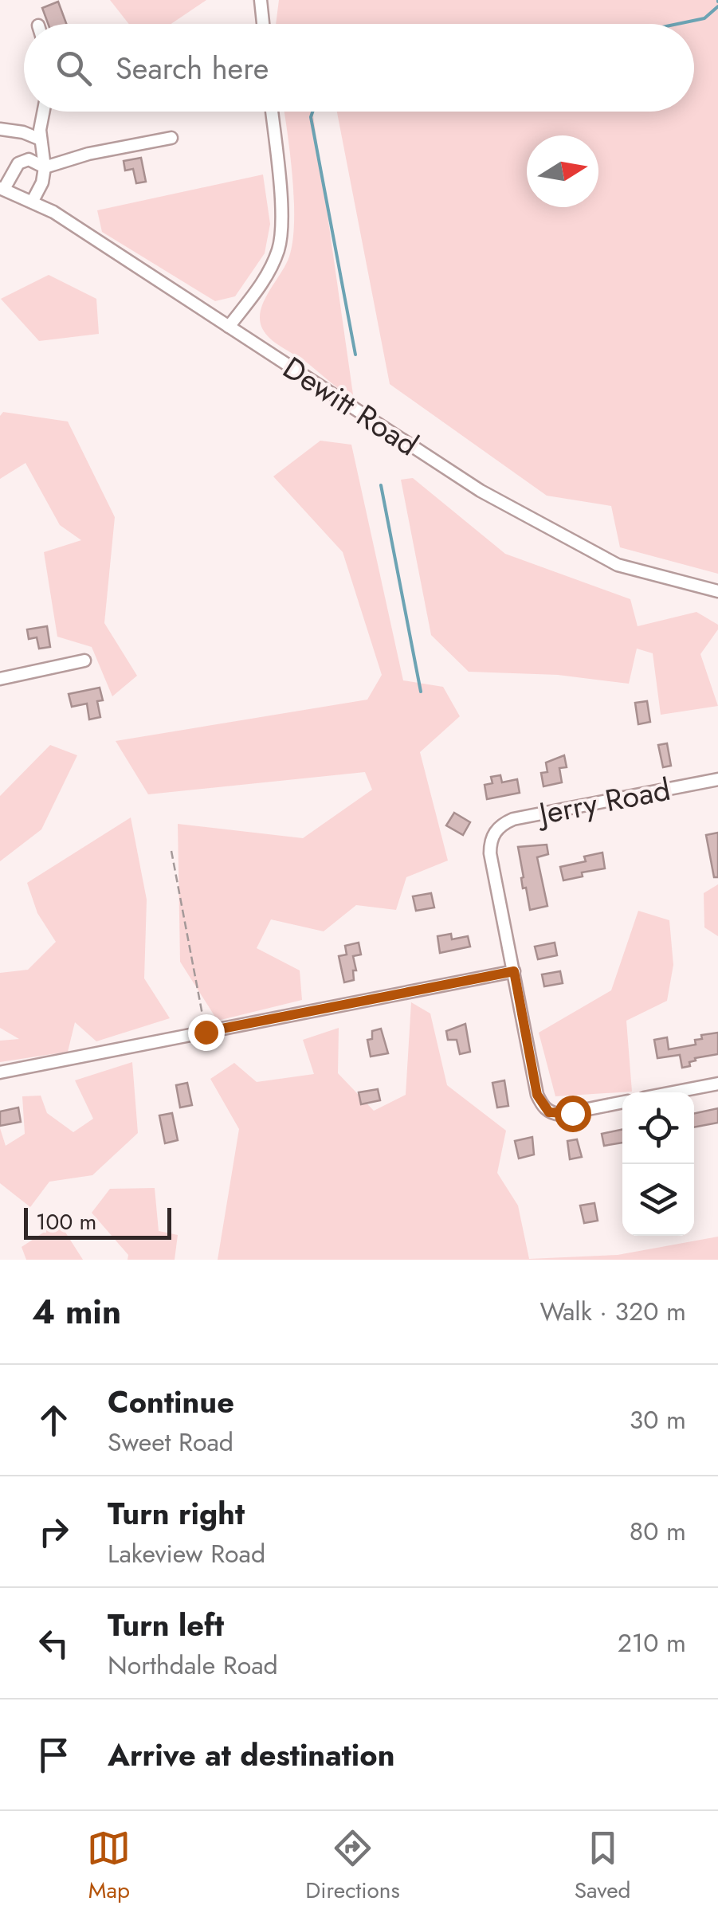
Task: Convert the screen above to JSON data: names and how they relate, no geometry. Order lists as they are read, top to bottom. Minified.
{"streets":{"street":["Dewitt Road","Jerry Road"]},"scale_bar":"100 m","north":"right","page":{"search":"Search here","scale":"100 m","heading":["4 min","Walk · 320 m"],"list":[["Continue","Sweet Road","30 m"],["Turn right","Lakeview Road","80 m"],["Turn left","Northdale Road","210 m"],"Arrive at destination"],"nav":["Map","Directions","Saved"]}}
